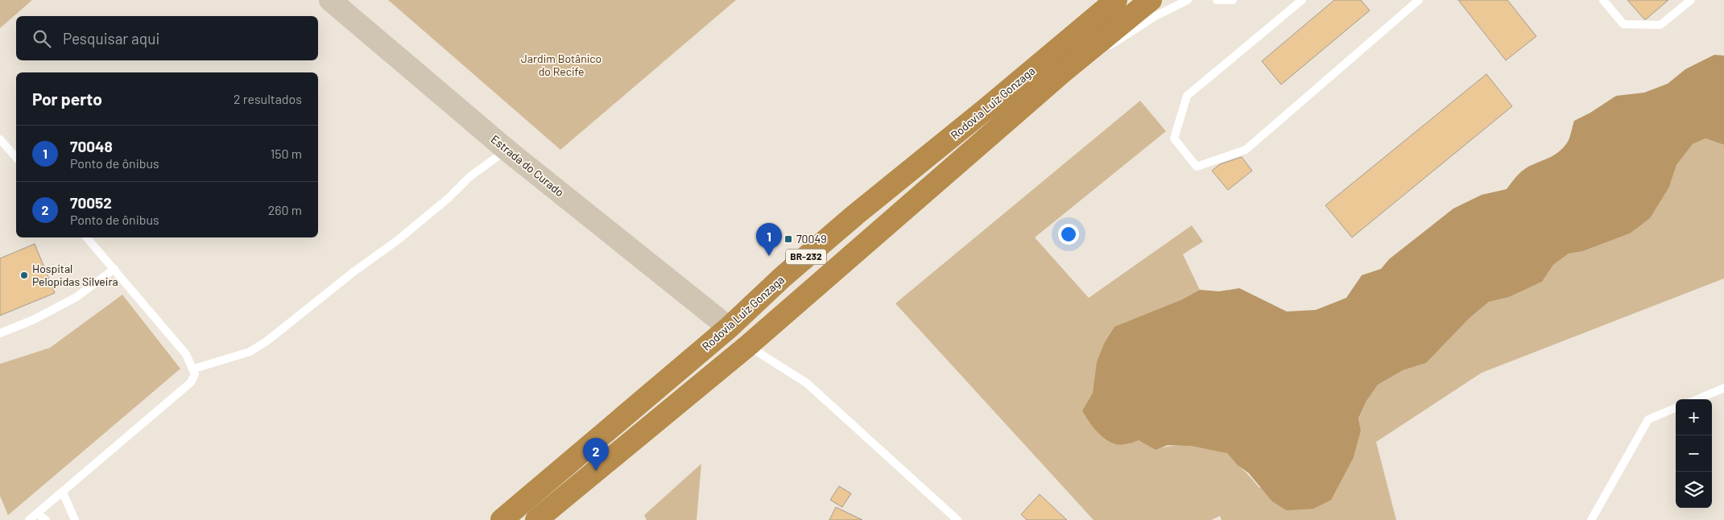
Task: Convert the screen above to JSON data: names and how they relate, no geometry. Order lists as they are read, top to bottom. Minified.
{"streets":{"highway":["Rodovia Luiz Gonzaga","BR-232"],"main road":["Estrada do Curado"]},"crossings":[["Rodovia Luiz Gonzaga","Estrada do Curado"]],"parks":["Jardim Botânico do Recife"],"places":{"transit":["70049"],"other":["Hospital Pelopidas Silveira"]},"page":{"search":"Pesquisar aqui","heading":["Por perto","2 resultados"],"list":[{"mark":"1","name":"70048","note":"Ponto de ônibus","value":"150 m"},{"mark":"2","name":"70052","note":"Ponto de ônibus","value":"260 m"}],"pins":["1","2"],"map_buttons":["+","−"]}}
